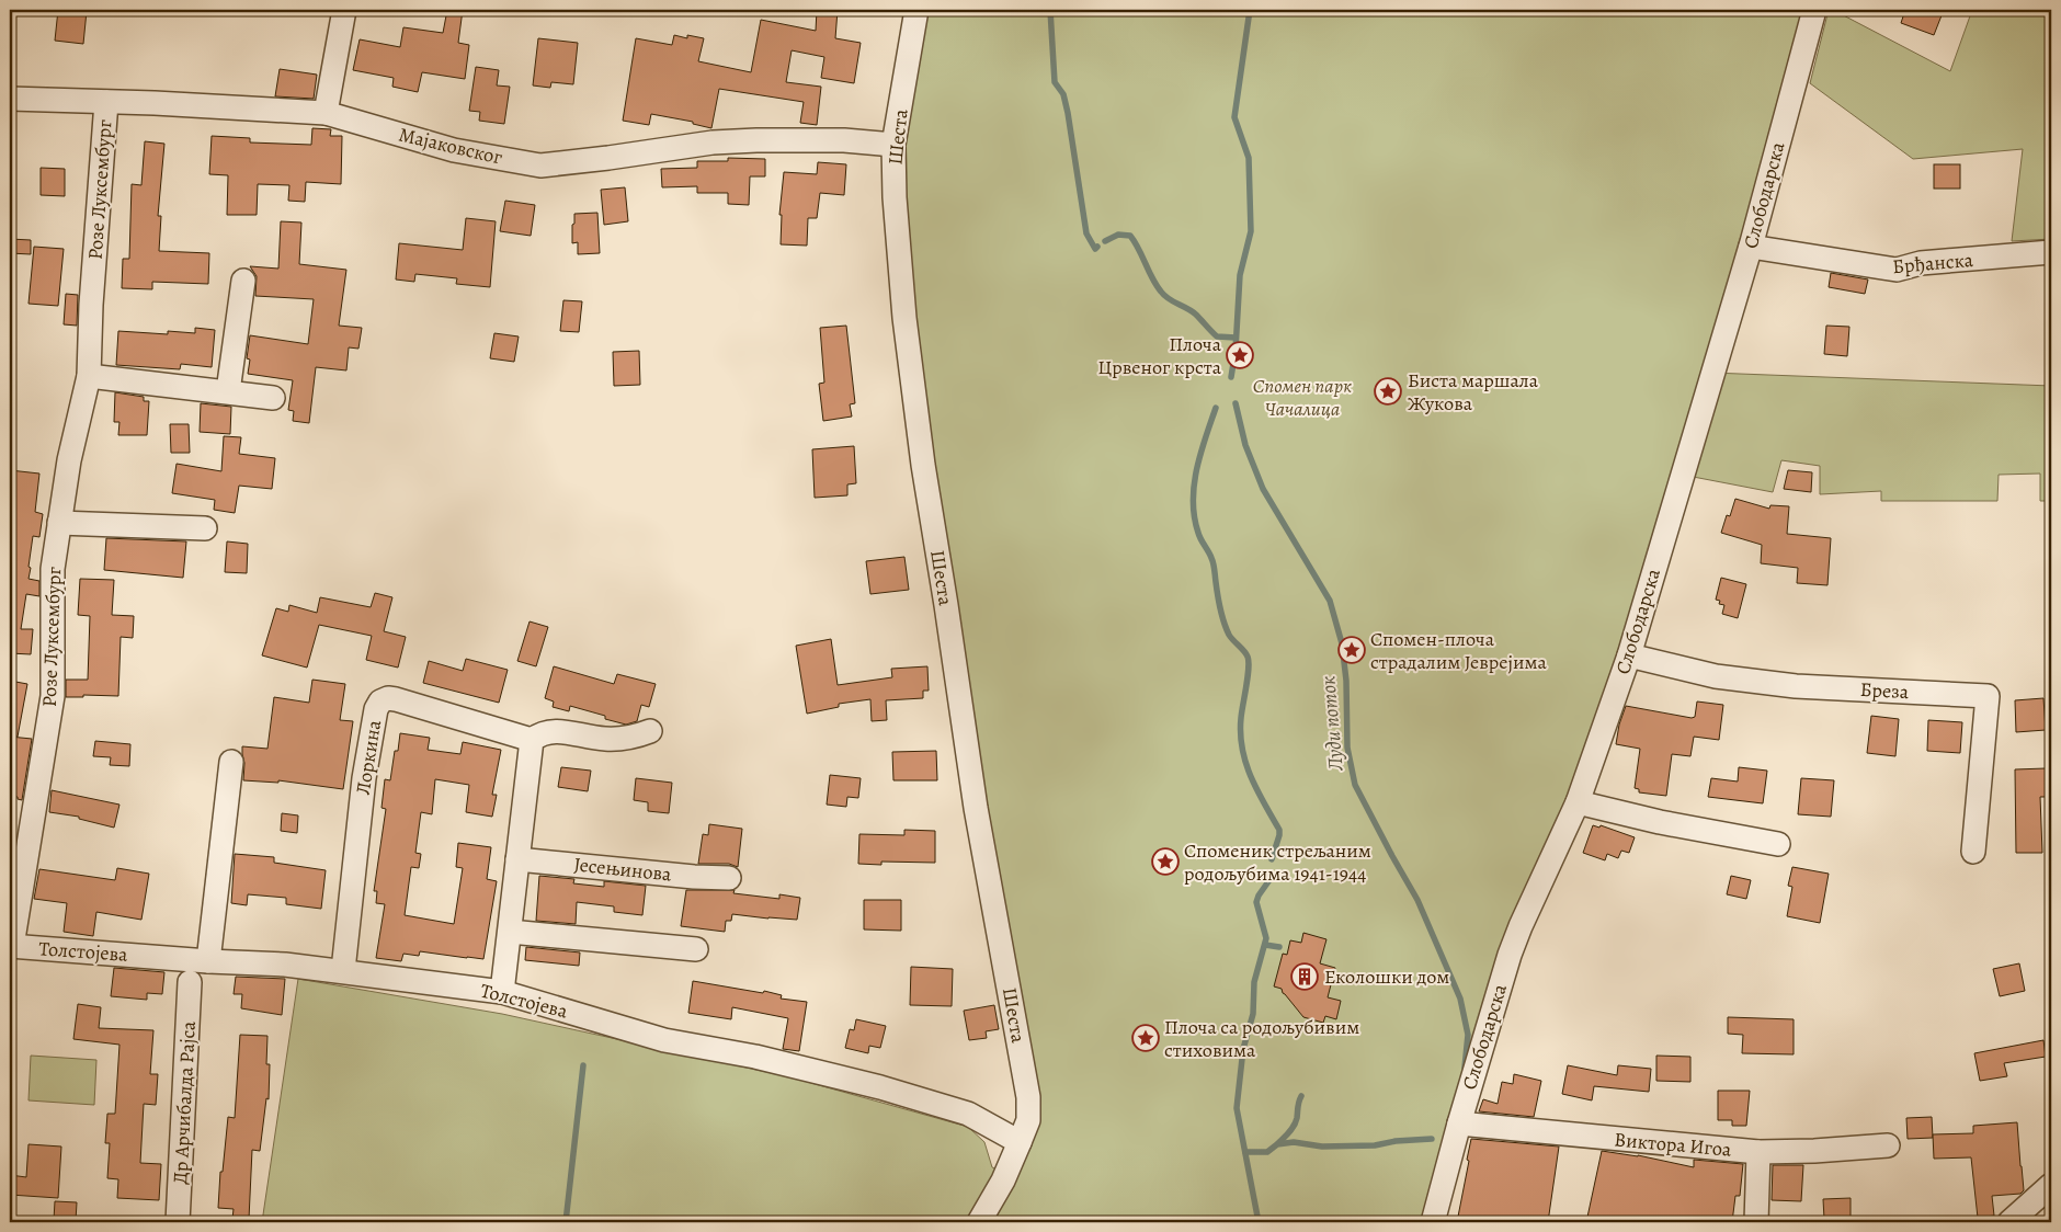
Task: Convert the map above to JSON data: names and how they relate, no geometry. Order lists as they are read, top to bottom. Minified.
{"streets":{"street":["Шеста","Мајаковског","Розе Луксембург","Слободарска","Брђанска","Бреза","Лоркина","Јесењинова","Толстојева","Др Арчибалда Рајса","Виктора Игоа"]},"crossings":[["Шеста","Мајаковског"],["Шеста","Толстојева"],["Мајаковског","Розе Луксембург"],["Розе Луксембург","Толстојева"],["Слободарска","Брђанска"],["Слободарска","Бреза"],["Слободарска","Виктора Игоа"],["Лоркина","Толстојева"]],"water":["Луди поток"],"parks":["Спомен парк Чачалица"],"places":{"place":["Плоча Црвеног крста","Биста маршала Жукова","Спомен-плоча страдалим Јеврејима","Споменик стрељаним родољубима 1941-1944","Плоча са родољубивим стиховима"],"building":["Еколошки дом"]}}
